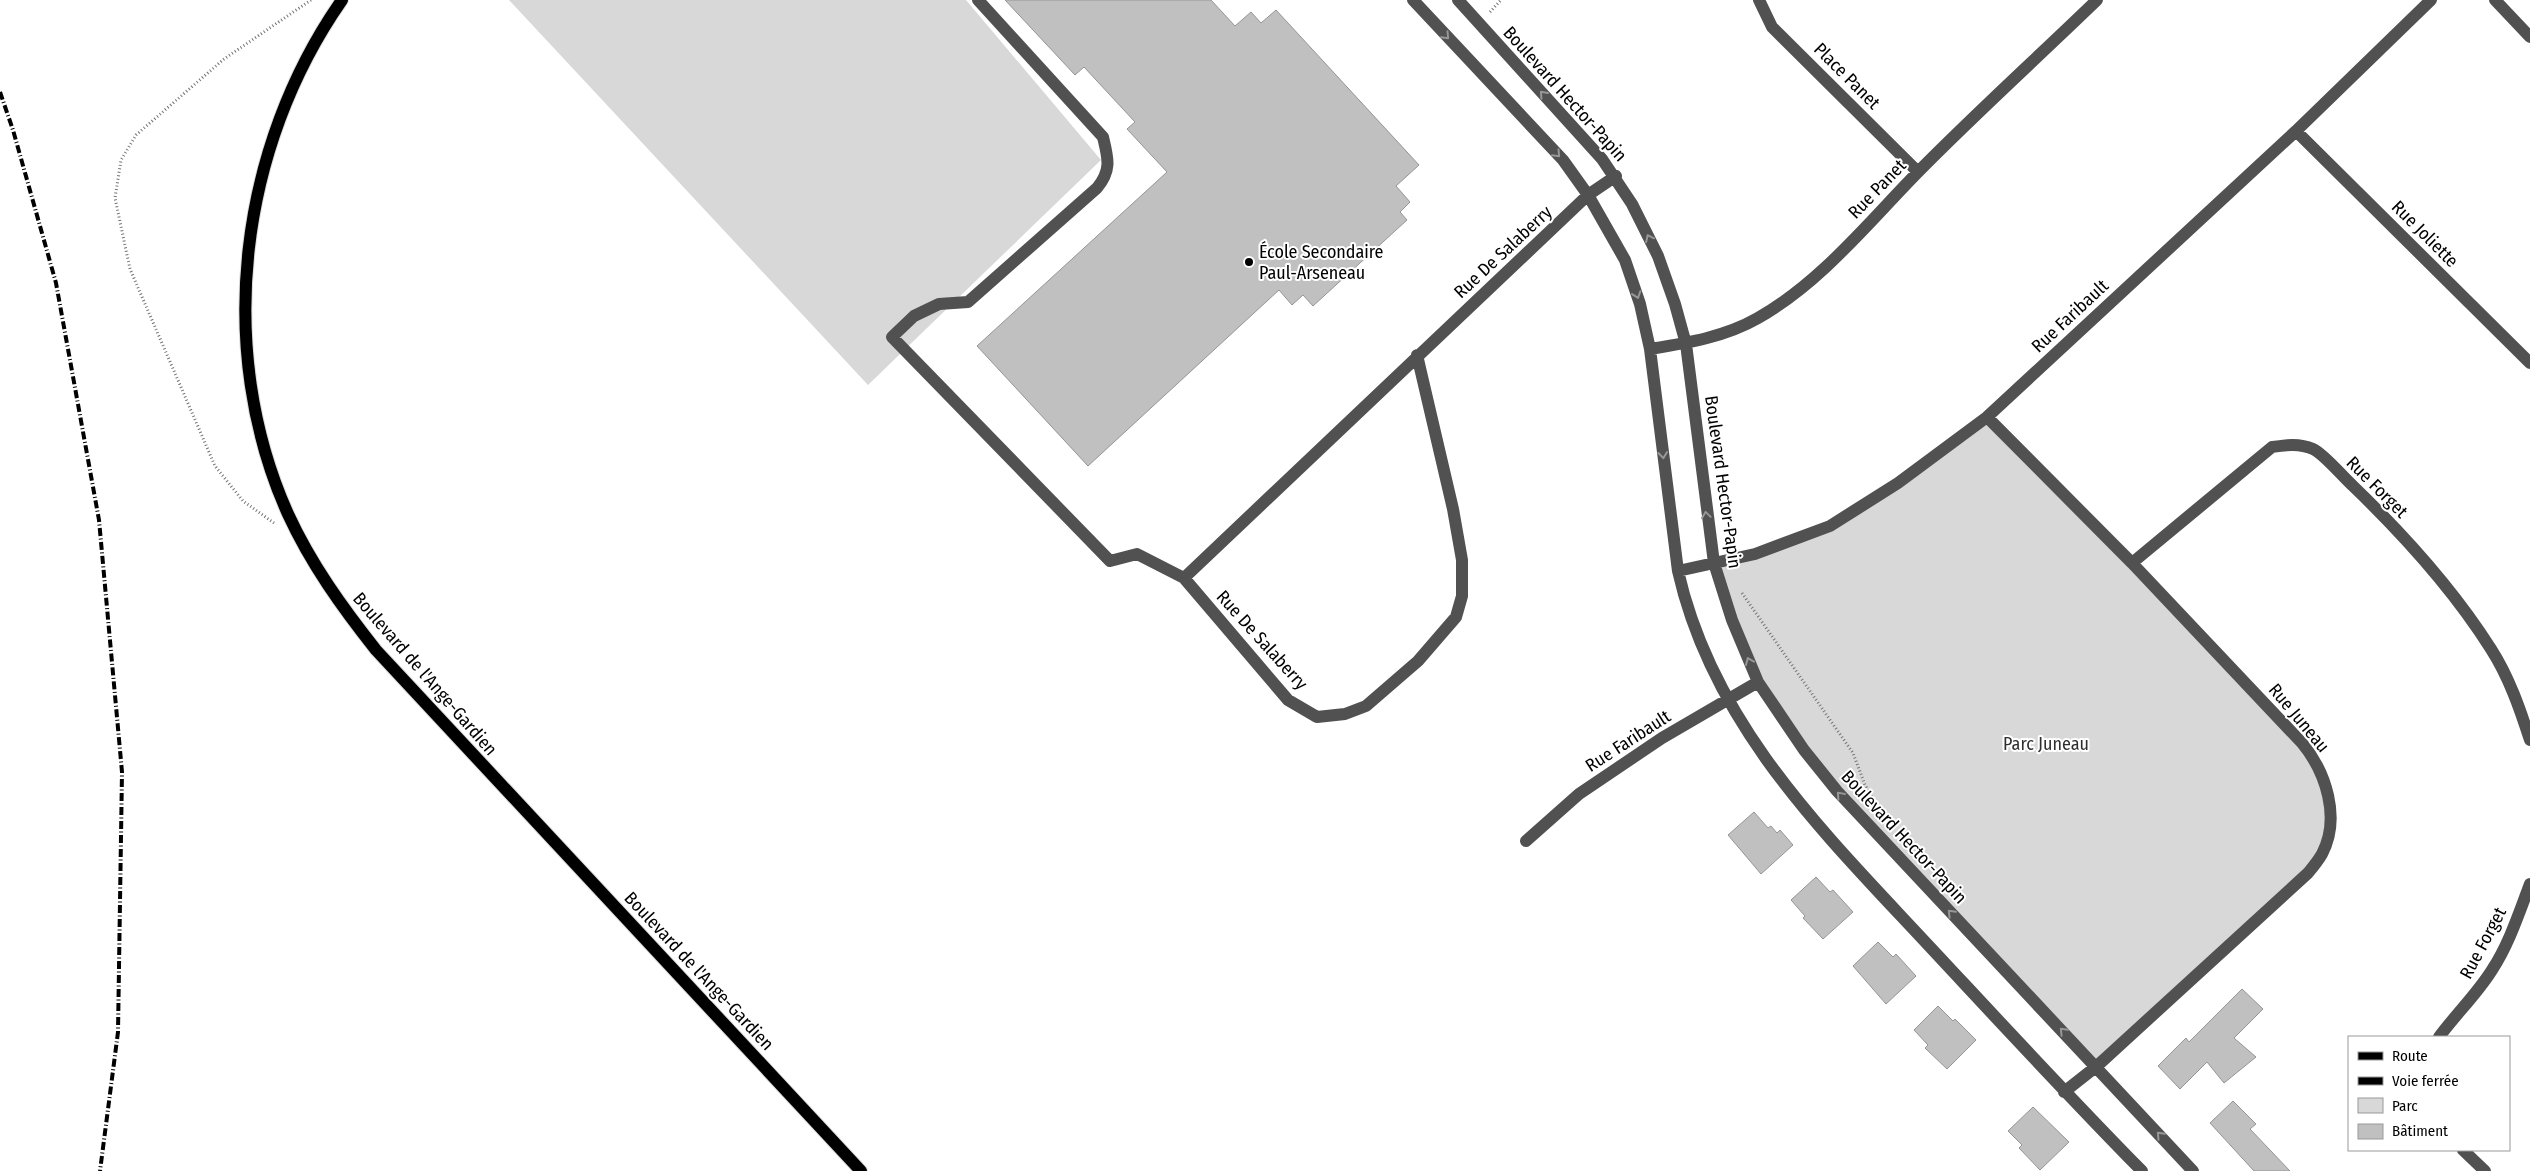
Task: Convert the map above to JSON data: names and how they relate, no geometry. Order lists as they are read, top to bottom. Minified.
{"streets":{"main road":["Boulevard de l'Ange-Gardien"],"street":["Place Panet","Boulevard Hector-Papin","Rue Panet","Rue Joliette","Rue De Salaberry","Rue Faribault","Rue Forget","Rue Juneau"]},"crossings":[["Place Panet","Rue Panet"],["Boulevard Hector-Papin","Rue Panet"],["Boulevard Hector-Papin","Rue De Salaberry"],["Boulevard Hector-Papin","Rue Faribault"],["Boulevard Hector-Papin","Rue Juneau"],["Rue Joliette","Rue Faribault"],["Rue Faribault","Rue Juneau"],["Rue Forget","Rue Juneau"]],"parks":["Parc Juneau"],"places":["École Secondaire Paul-Arseneau"],"legend":["Route","Voie ferrée","Parc","Bâtiment"]}
